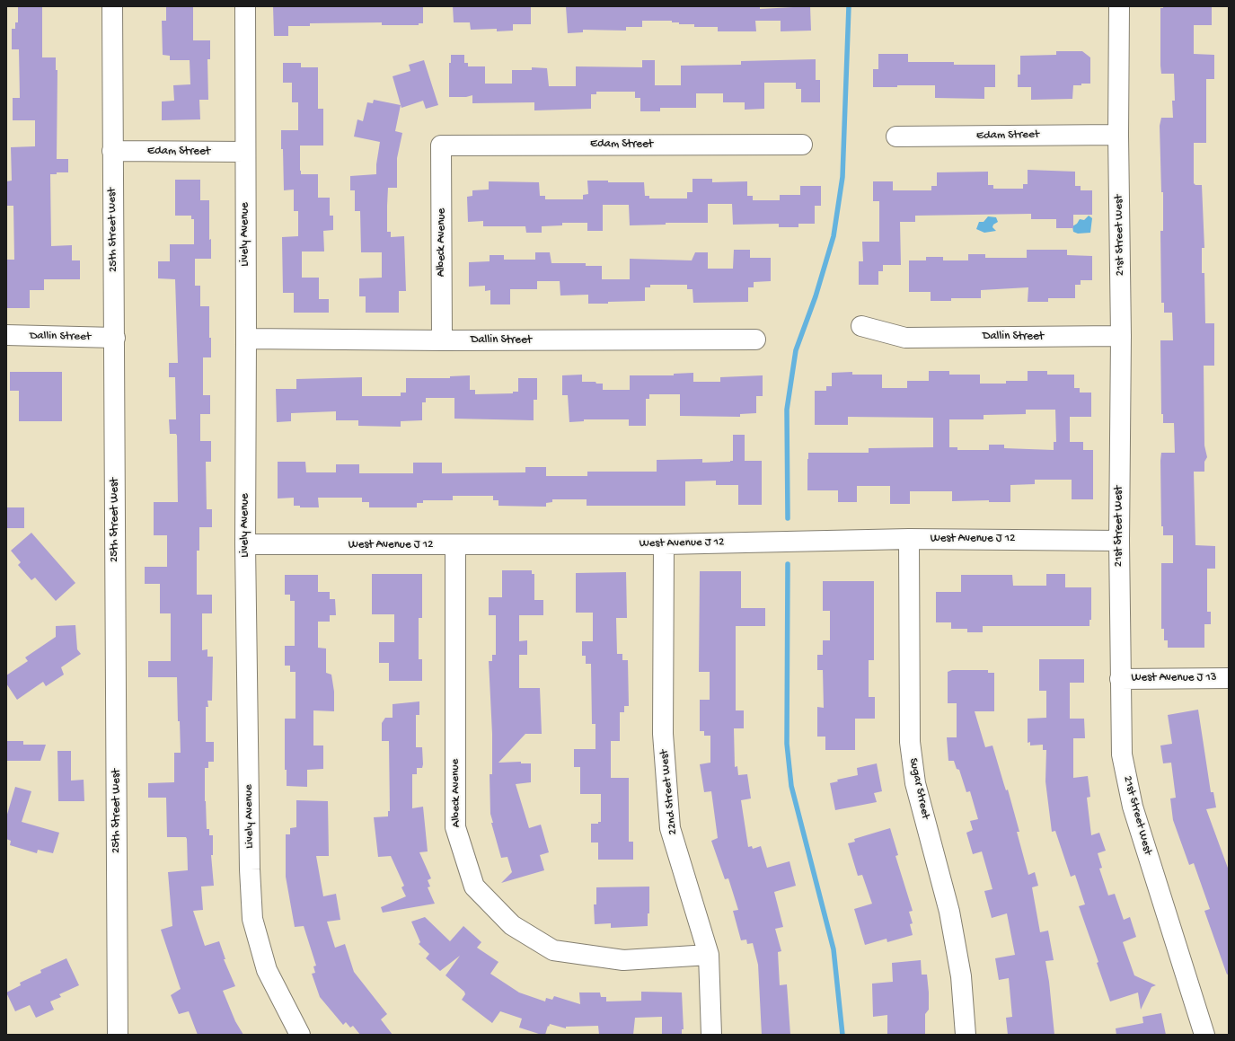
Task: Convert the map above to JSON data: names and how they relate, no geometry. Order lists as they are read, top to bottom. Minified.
{"streets":{"street":["Edam Street","25th Street West","Lively Avenue","21st Street West","Albeck Avenue","Dallin Street","West Avenue J 12","West Avenue J 13","Sugar Street","22nd Street West"]},"crossings":[["Edam Street","25th Street West"],["Edam Street","Lively Avenue"],["Edam Street","21st Street West"],["Edam Street","Albeck Avenue"],["25th Street West","Dallin Street"],["Lively Avenue","Dallin Street"],["Lively Avenue","West Avenue J 12"],["21st Street West","Dallin Street"],["21st Street West","West Avenue J 12"],["21st Street West","West Avenue J 13"],["Albeck Avenue","Dallin Street"],["Albeck Avenue","West Avenue J 12"],["Albeck Avenue","22nd Street West"],["West Avenue J 12","Sugar Street"],["West Avenue J 12","22nd Street West"]]}
